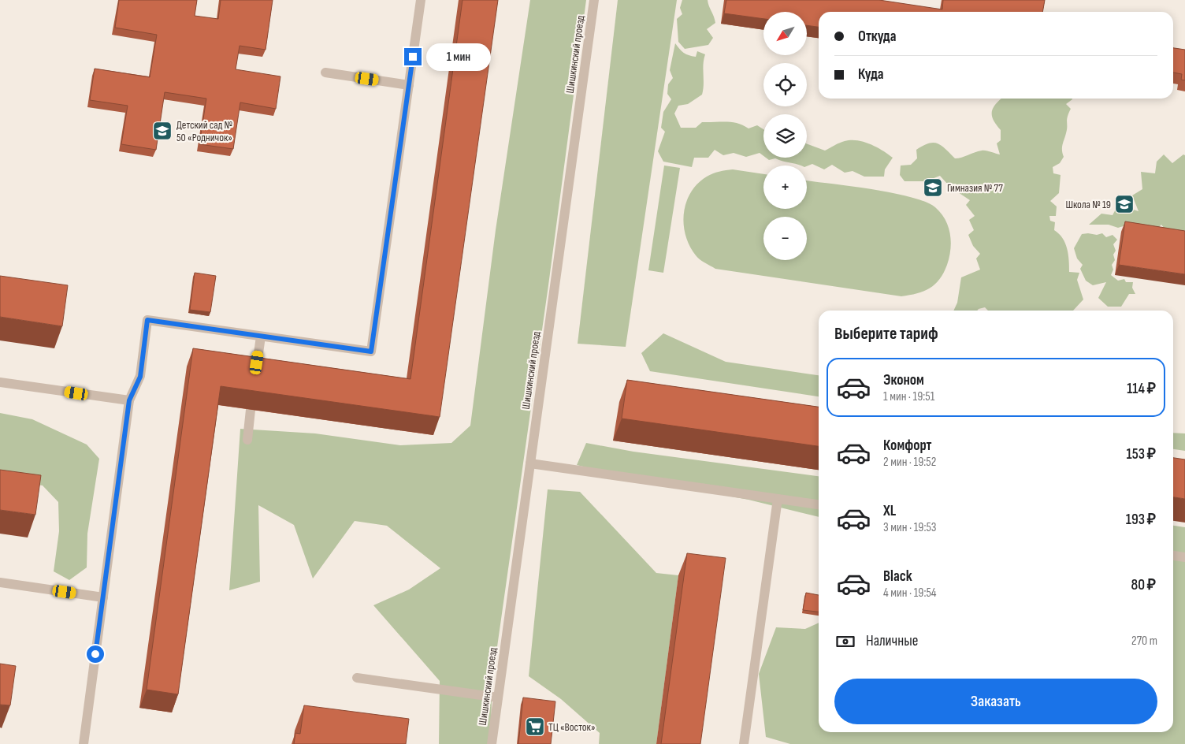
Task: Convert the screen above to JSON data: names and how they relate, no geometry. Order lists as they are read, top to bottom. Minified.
{"streets":{"street":["Шишкинский проезд"]},"places":{"school or university":["Детский сад № 50 «Родничок»","Гимназия № 77","Школа № 19"],"supermarket":["ТЦ «Восток»"]},"north":"bottom left","page":{"map_buttons":["+","−"],"banner":["Откуда","Куда"],"bubble":"1 мин","heading":"Выберите тариф","list":[{"name":"Эконом","note":"1 мин · 19:51","value":"114 ₽"},{"name":"Комфорт","note":"2 мин · 19:52","value":"153 ₽"},{"name":"XL","note":"3 мин · 19:53","value":"193 ₽"},{"name":"Black","note":"4 мин · 19:54","value":"80 ₽"}],"pay":["Наличные","270 m"],"buttons":"Заказать"}}
